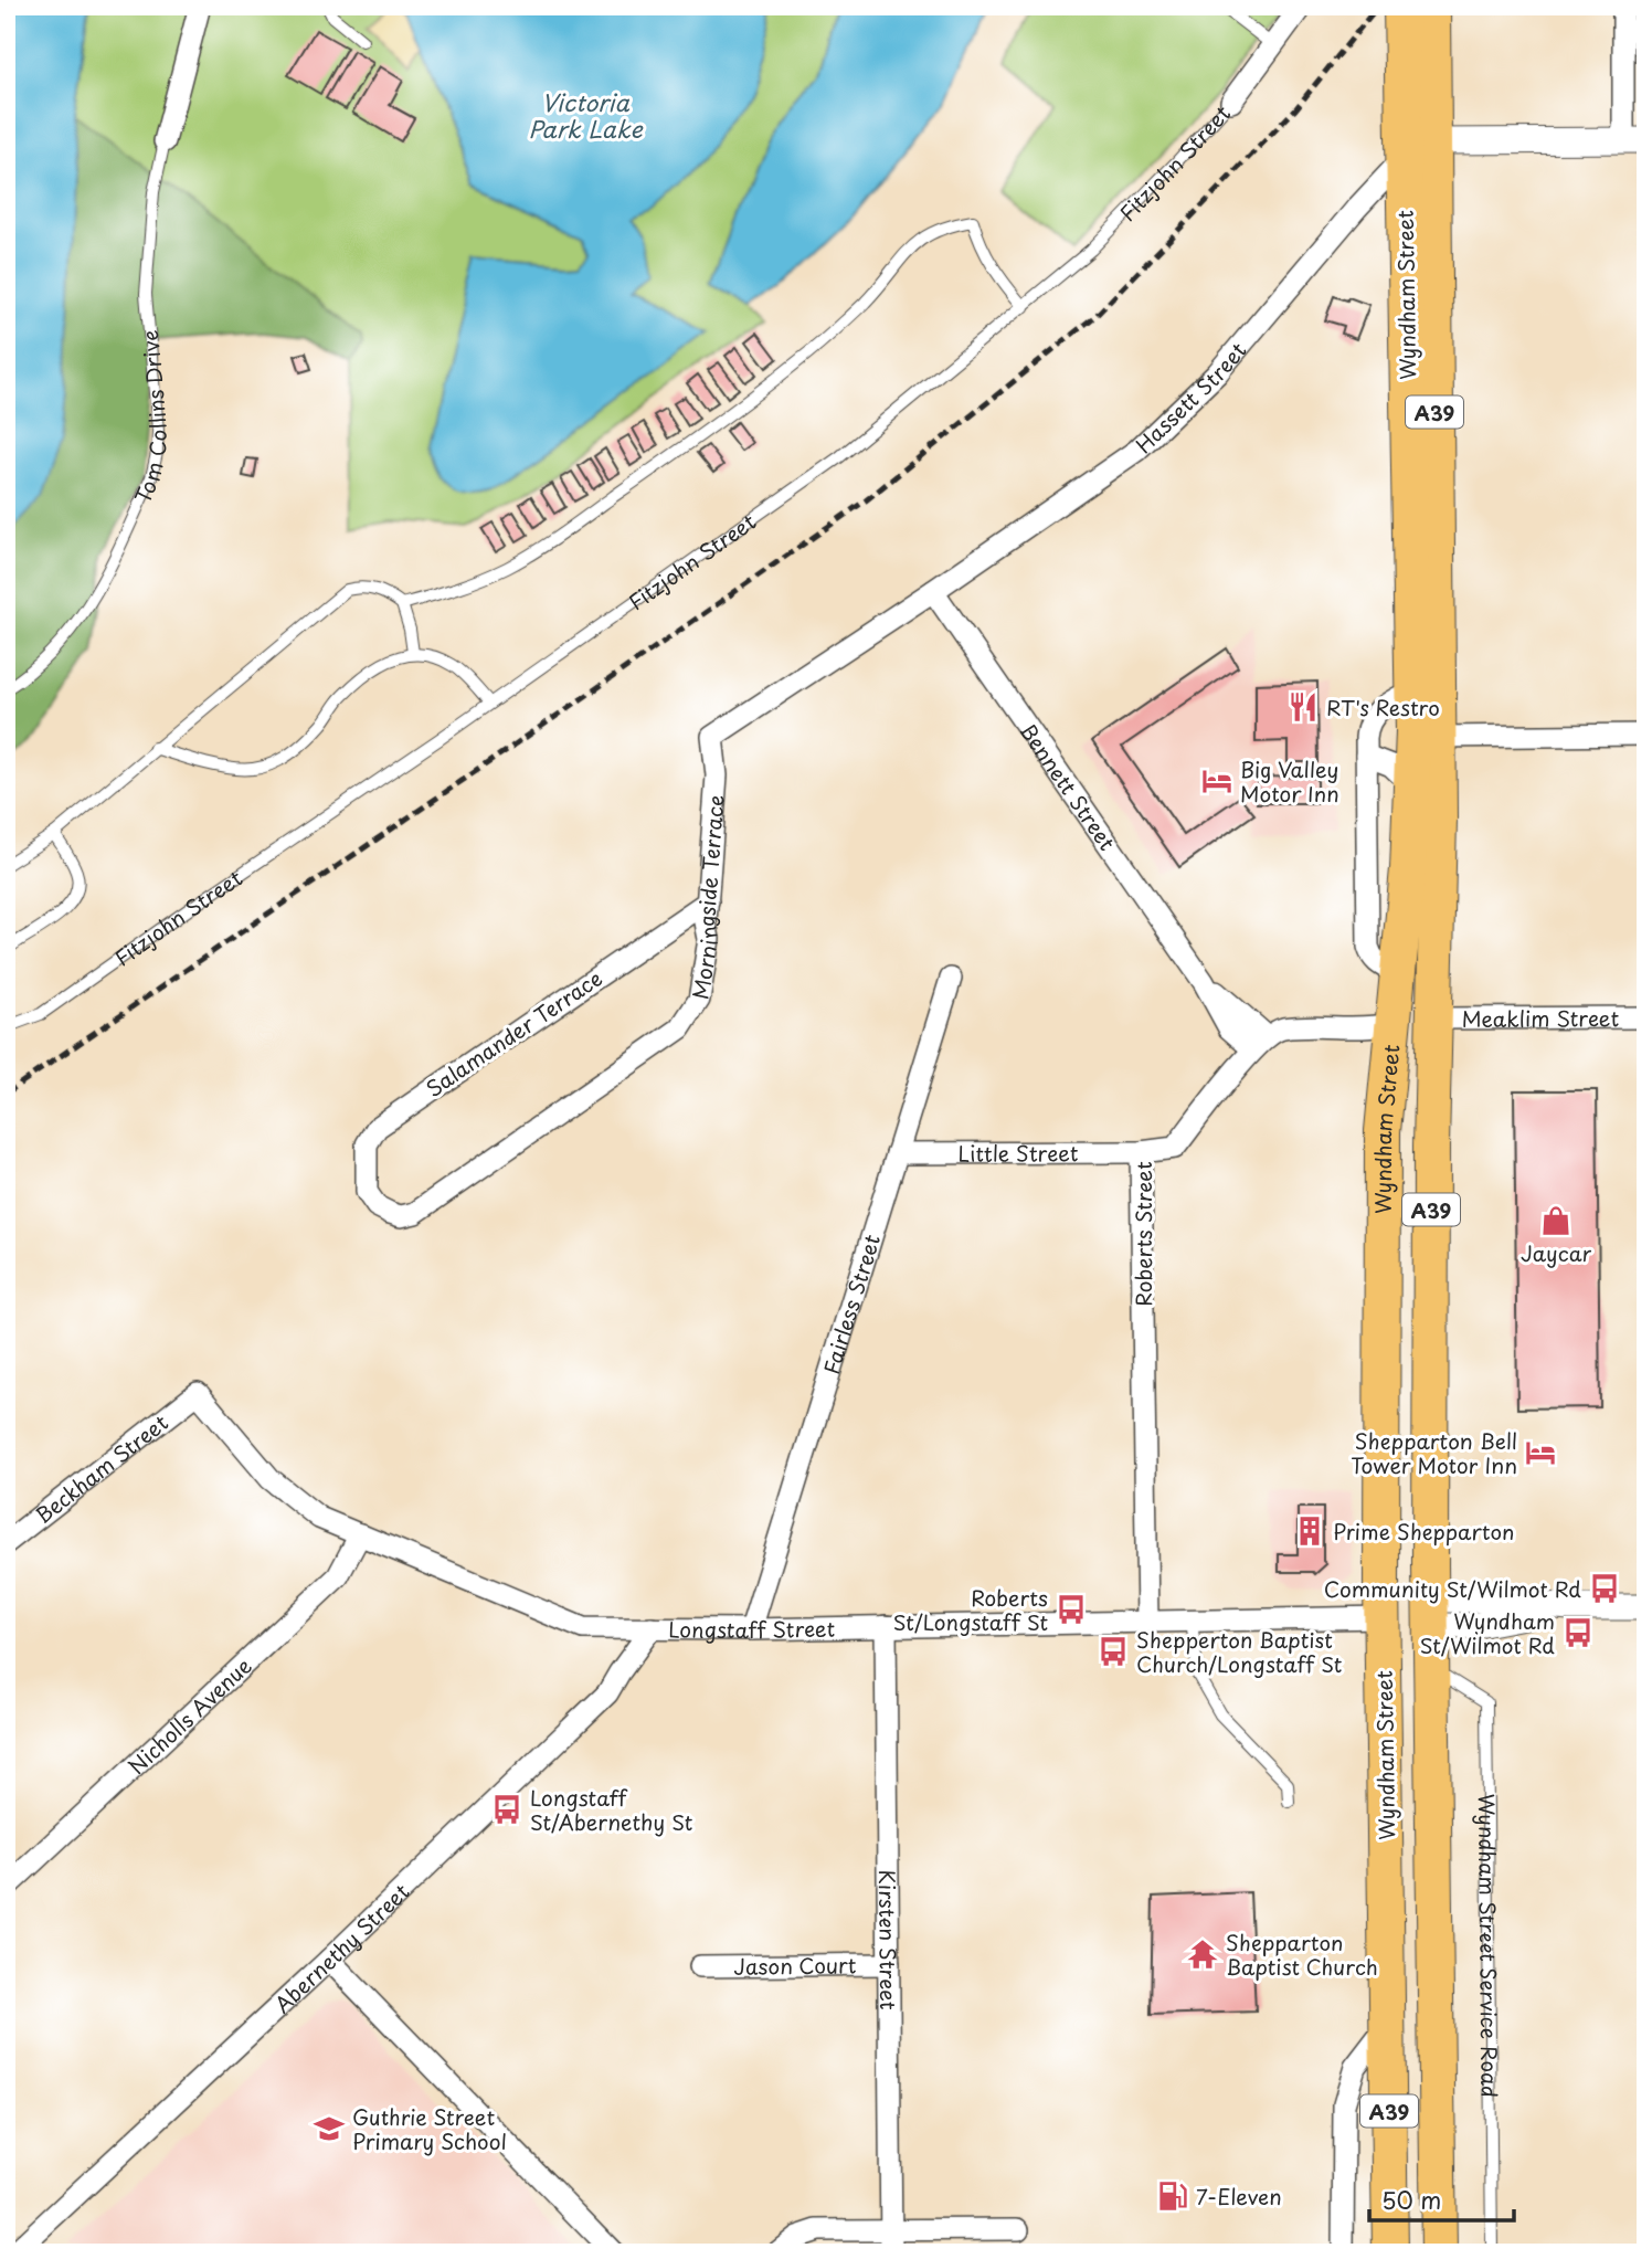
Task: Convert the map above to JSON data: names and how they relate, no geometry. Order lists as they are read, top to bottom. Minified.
{"streets":{"highway":["Wyndham Street","A39"],"street":["Fitzjohn Street","Hassett Street","Tom Collins Drive","Bennett Street","Morningside Terrace","Meaklim Street","Salamander Terrace","Little Street","Roberts Street","Fairless Street","Beckham Street","Longstaff Street","Nicholls Avenue","Kirsten Street","Abernethy Street","Jason Court"],"lane":["Wyndham Street Service Road"]},"crossings":[["Wyndham Street","Hassett Street"],["Wyndham Street","Meaklim Street"],["Wyndham Street","Longstaff Street"],["Wyndham Street","Wyndham Street Service Road"],["Hassett Street","Bennett Street"],["Hassett Street","Morningside Terrace"],["Bennett Street","Morningside Terrace"],["Bennett Street","Roberts Street"],["Morningside Terrace","Salamander Terrace"],["Little Street","Roberts Street"],["Little Street","Fairless Street"],["Roberts Street","Longstaff Street"],["Fairless Street","Longstaff Street"],["Beckham Street","Longstaff Street"],["Longstaff Street","Nicholls Avenue"],["Longstaff Street","Kirsten Street"],["Longstaff Street","Abernethy Street"],["Kirsten Street","Jason Court"]],"water":["Victoria Park Lake"],"places":{"restaurant":["RT's Restro"],"hotel":["Big Valley Motor Inn","Shepparton Bell Tower Motor Inn"],"shop":["Jaycar"],"building":["Prime Shepparton"],"bus stop":["Community St/Wilmot Rd","Roberts St/Longstaff St","Wyndham St/Wilmot Rd","Shepperton Baptist Church/Longstaff St","Longstaff St/Abernethy St"],"temple":["Shepparton Baptist Church"],"school or university":["Guthrie Street Primary School"],"fuel station":["7-Eleven"]},"scale_bar":"50 m"}
